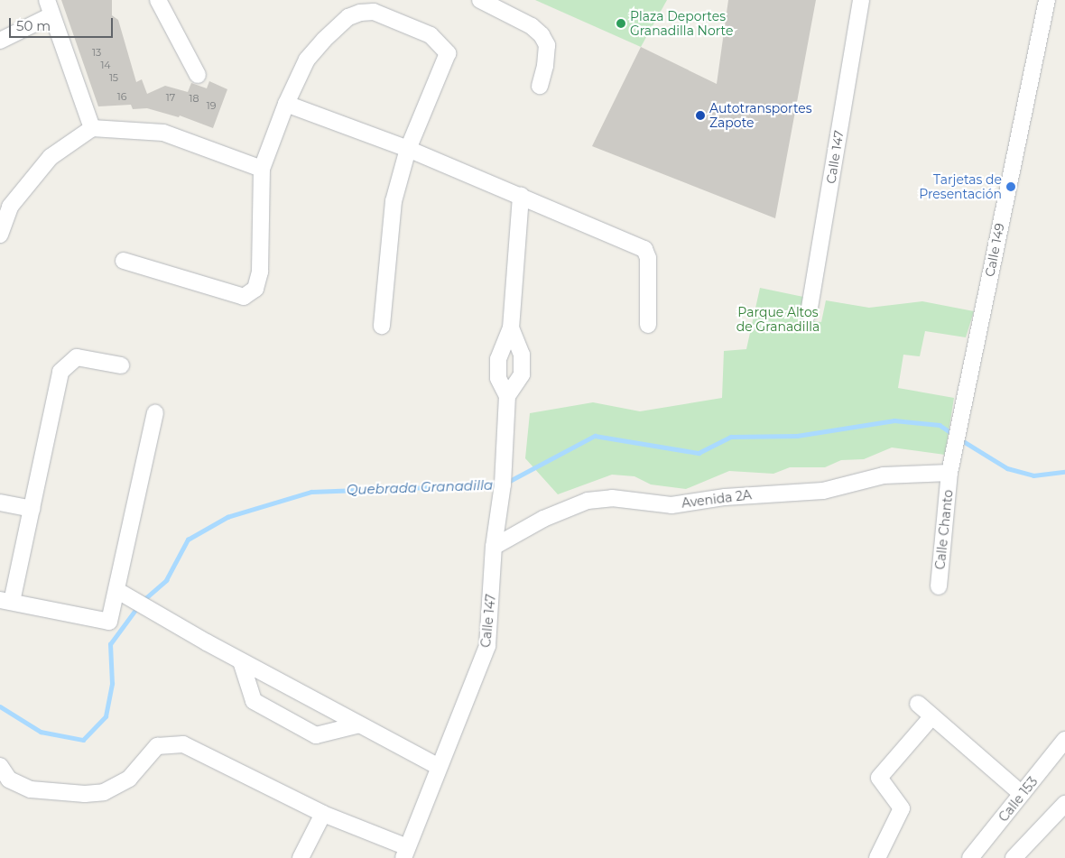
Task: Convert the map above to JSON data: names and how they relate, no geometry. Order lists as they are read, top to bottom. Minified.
{"streets":{"street":["Calle 147","Calle 149","Avenida 2A","Calle Chanto","Calle 153"]},"crossings":[["Calle 147","Avenida 2A"],["Calle 149","Avenida 2A"],["Calle 149","Calle Chanto"],["Avenida 2A","Calle Chanto"]],"water":["Quebrada Granadilla"],"parks":["Parque Altos de Granadilla"],"places":["Plaza Deportes Granadilla Norte","Autotransportes Zapote","Tarjetas de Presentación"],"house_numbers":["13","14","15","16","17","18","19"],"scale_bar":"50 m"}
